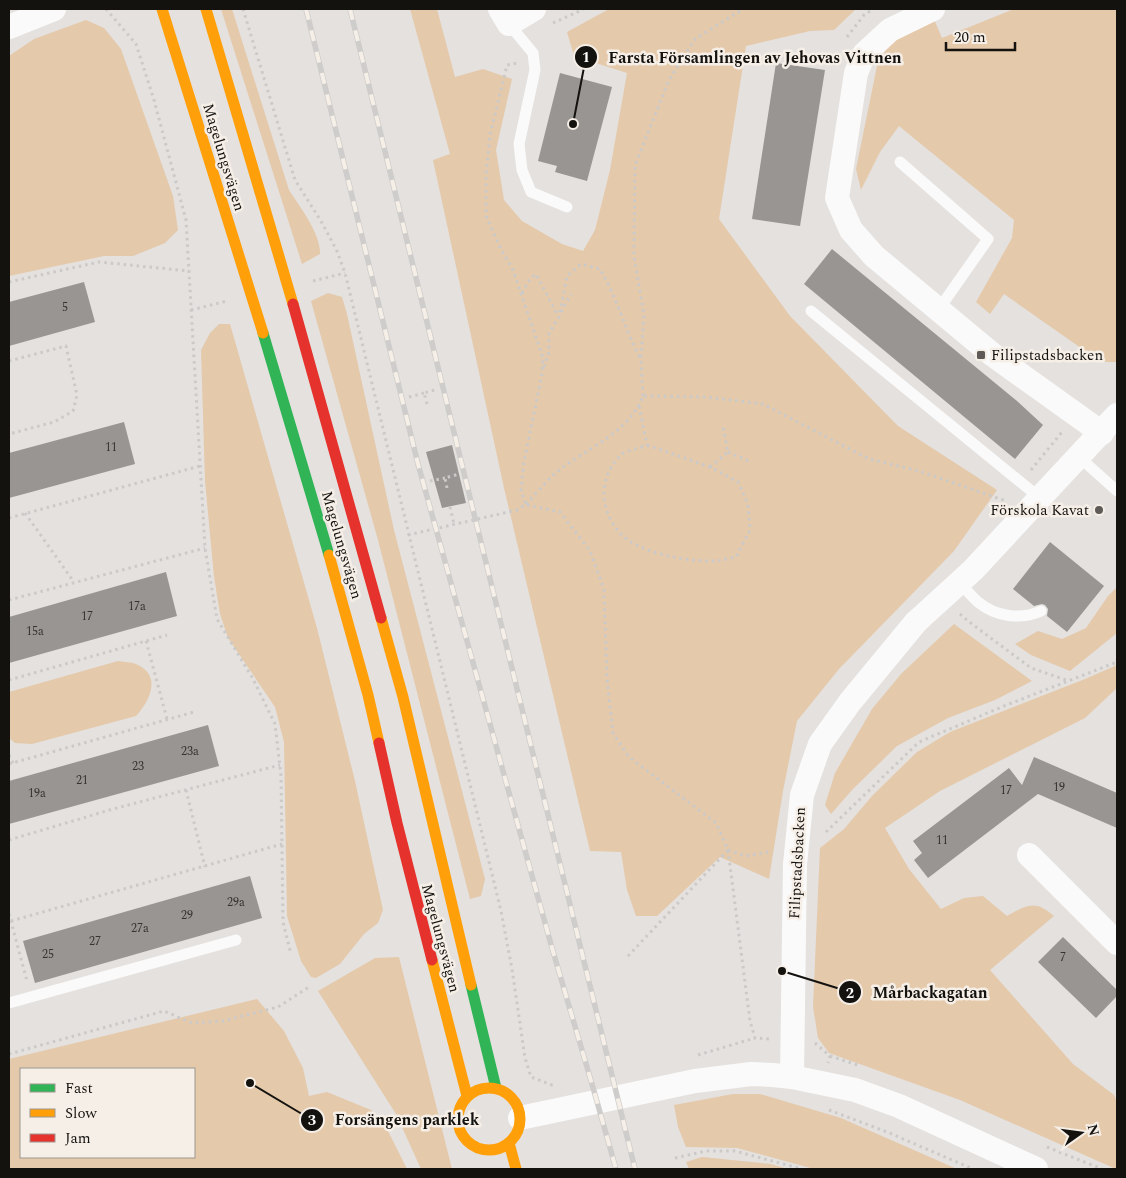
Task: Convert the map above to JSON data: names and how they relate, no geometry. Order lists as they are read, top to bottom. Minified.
{"streets":{"main road":["Magelungsvägen"],"street":["Filipstadsbacken"]},"places":{"other":["Farsta Församlingen av Jehovas Vittnen","Förskola Kavat","Mårbackagatan","Forsängens parklek"],"transit":["Filipstadsbacken"]},"house_numbers":["5","11","17a","17","15a","23a","23","21","19","17","19a","11","29a","29","27a","27","25","7"],"legend":["Fast","Slow","Jam"],"scale_bar":"20 m","north":"right"}
